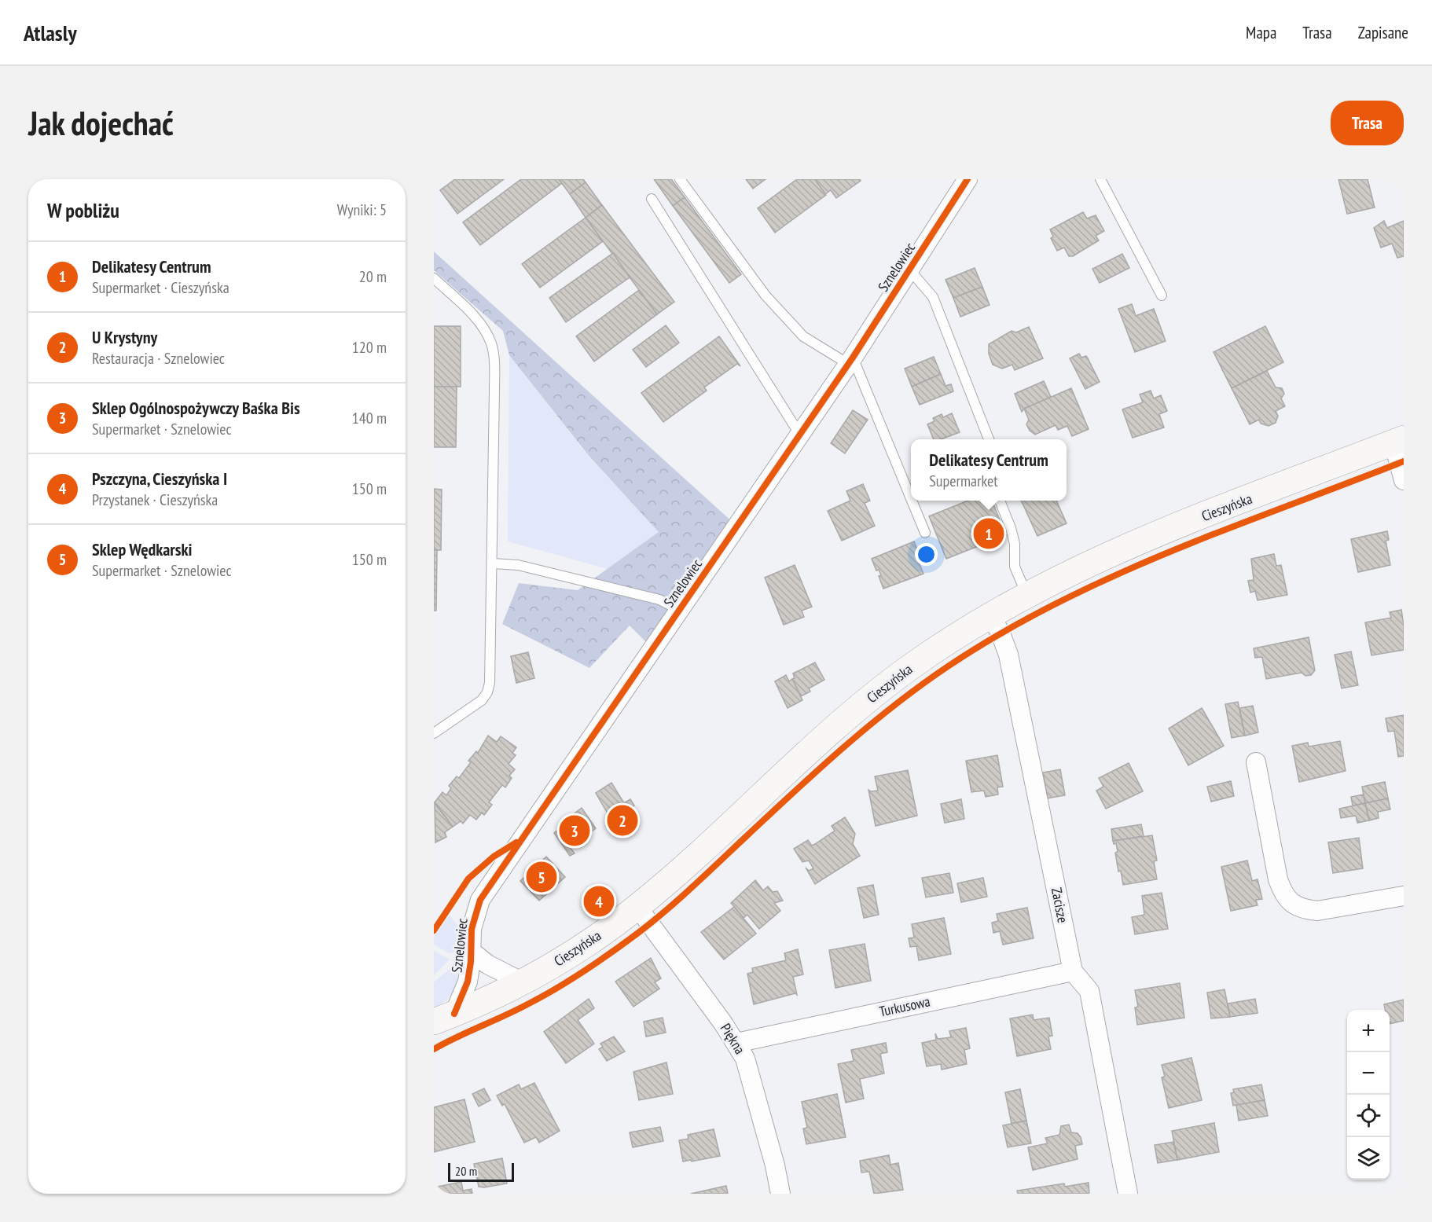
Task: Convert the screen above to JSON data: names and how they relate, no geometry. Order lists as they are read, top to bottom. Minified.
{"streets":{"main road":["Cieszyńska"],"street":["Sznelowiec","Zacisze","Turkusowa","Piękna"]},"crossings":[["Sznelowiec","Cieszyńska"],["Cieszyńska","Zacisze"],["Cieszyńska","Piękna"],["Zacisze","Turkusowa"],["Turkusowa","Piękna"]],"scale_bar":"20 m","page":{"header":"Atlasly","nav":["Mapa","Trasa","Zapisane"],"buttons":"Trasa","title":"Jak dojechać","heading":["W pobliżu","Wyniki: 5"],"list":[{"mark":"1","name":"Delikatesy Centrum","note":"Supermarket · Cieszyńska","value":"20 m"},{"mark":"2","name":"U Krystyny","note":"Restauracja · Sznelowiec","value":"120 m"},{"mark":"3","name":"Sklep Ogólnospożywczy Baśka Bis","note":"Supermarket · Sznelowiec","value":"140 m"},{"mark":"4","name":"Pszczyna, Cieszyńska I","note":"Przystanek · Cieszyńska","value":"150 m"},{"mark":"5","name":"Sklep Wędkarski","note":"Supermarket · Sznelowiec","value":"150 m"}],"popup":["Delikatesy Centrum","Supermarket"],"pins":["1","2","3","5","4"],"map_buttons":["+","−"],"scale":"20 m"}}
